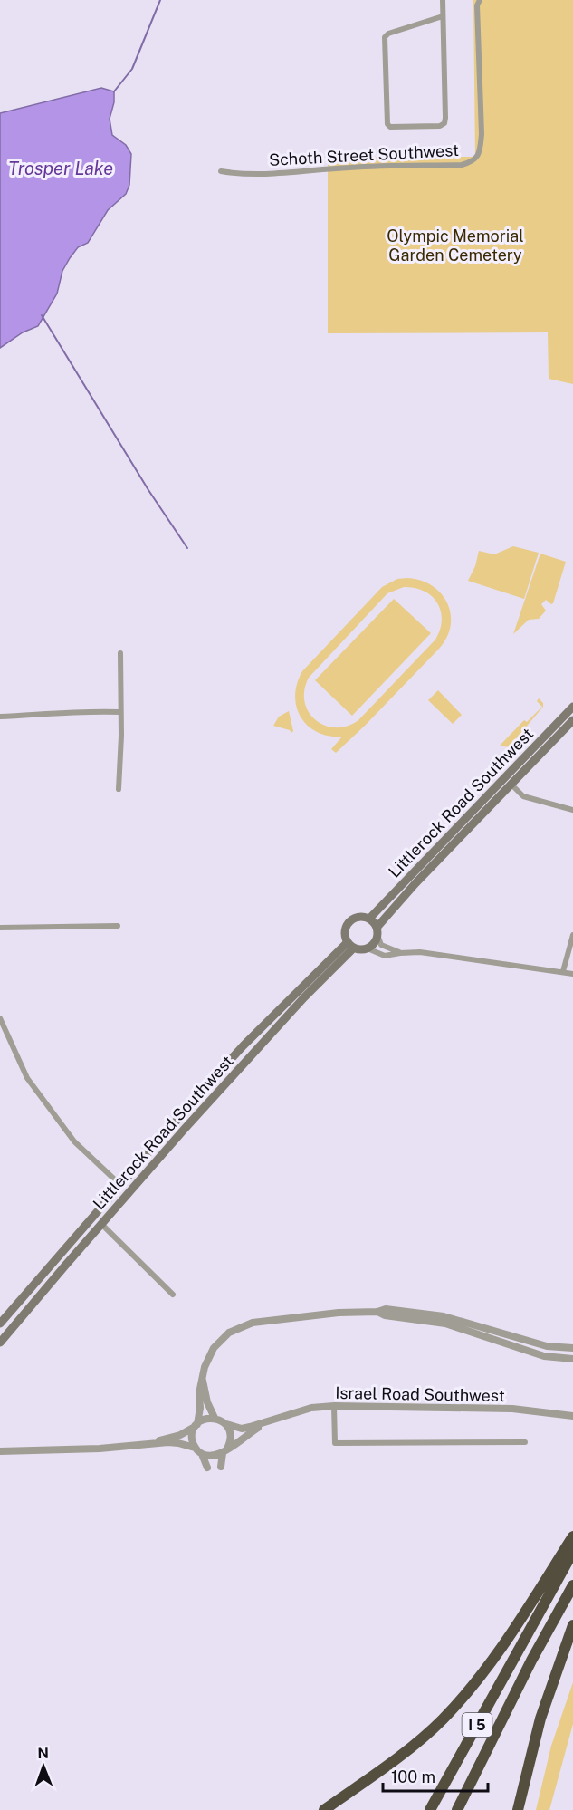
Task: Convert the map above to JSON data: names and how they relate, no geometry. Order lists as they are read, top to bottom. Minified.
{"streets":{"highway":["I 5"],"main road":["Littlerock Road Southwest"],"street":["Schoth Street Southwest","Israel Road Southwest"]},"water":["Trosper Lake"],"parks":["Olympic Memorial Garden Cemetery"],"scale_bar":"100 m","north":"top"}
